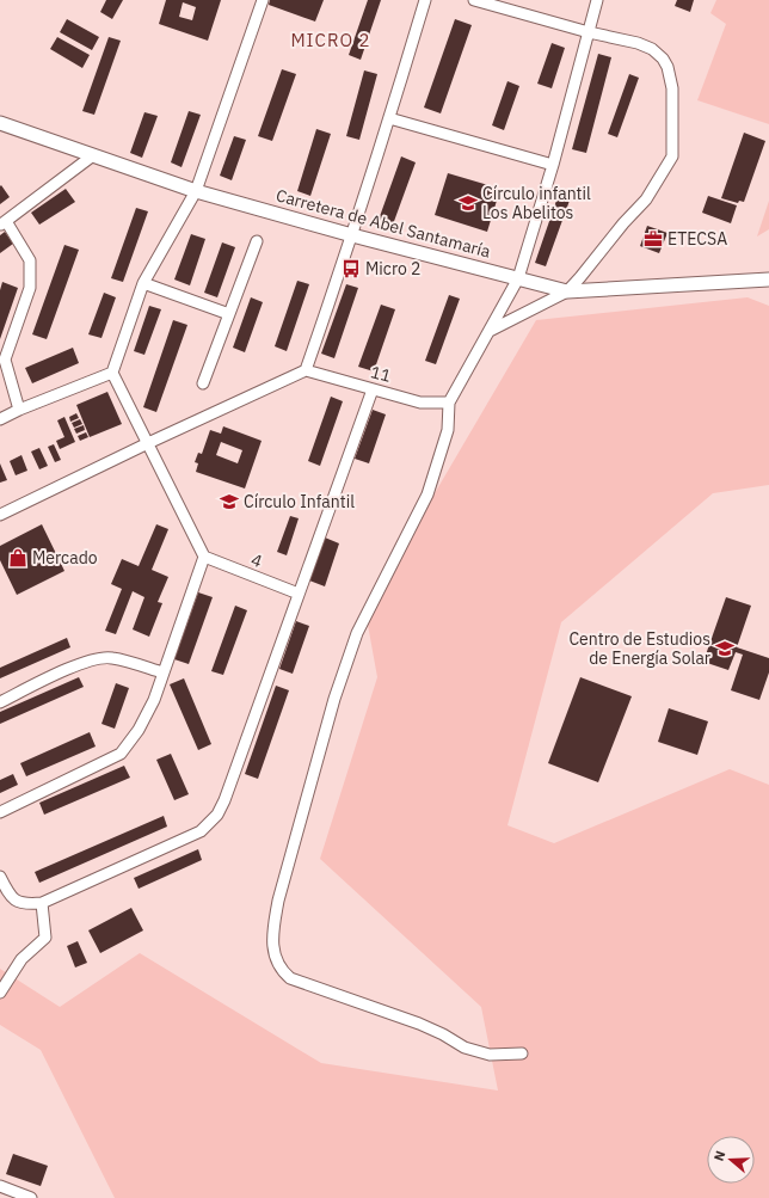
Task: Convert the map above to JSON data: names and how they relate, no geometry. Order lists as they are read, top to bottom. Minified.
{"streets":{"main road":["Carretera de Abel Santamaría"],"street":["11","4"]},"districts":["MICRO 2"],"places":{"school or university":["Círculo infantil Los Abelitos","Círculo Infantil","Centro de Estudios de Energía Solar"],"office":["ETECSA"],"bus stop":["Micro 2"],"shop":["Mercado"]},"north":"left"}
